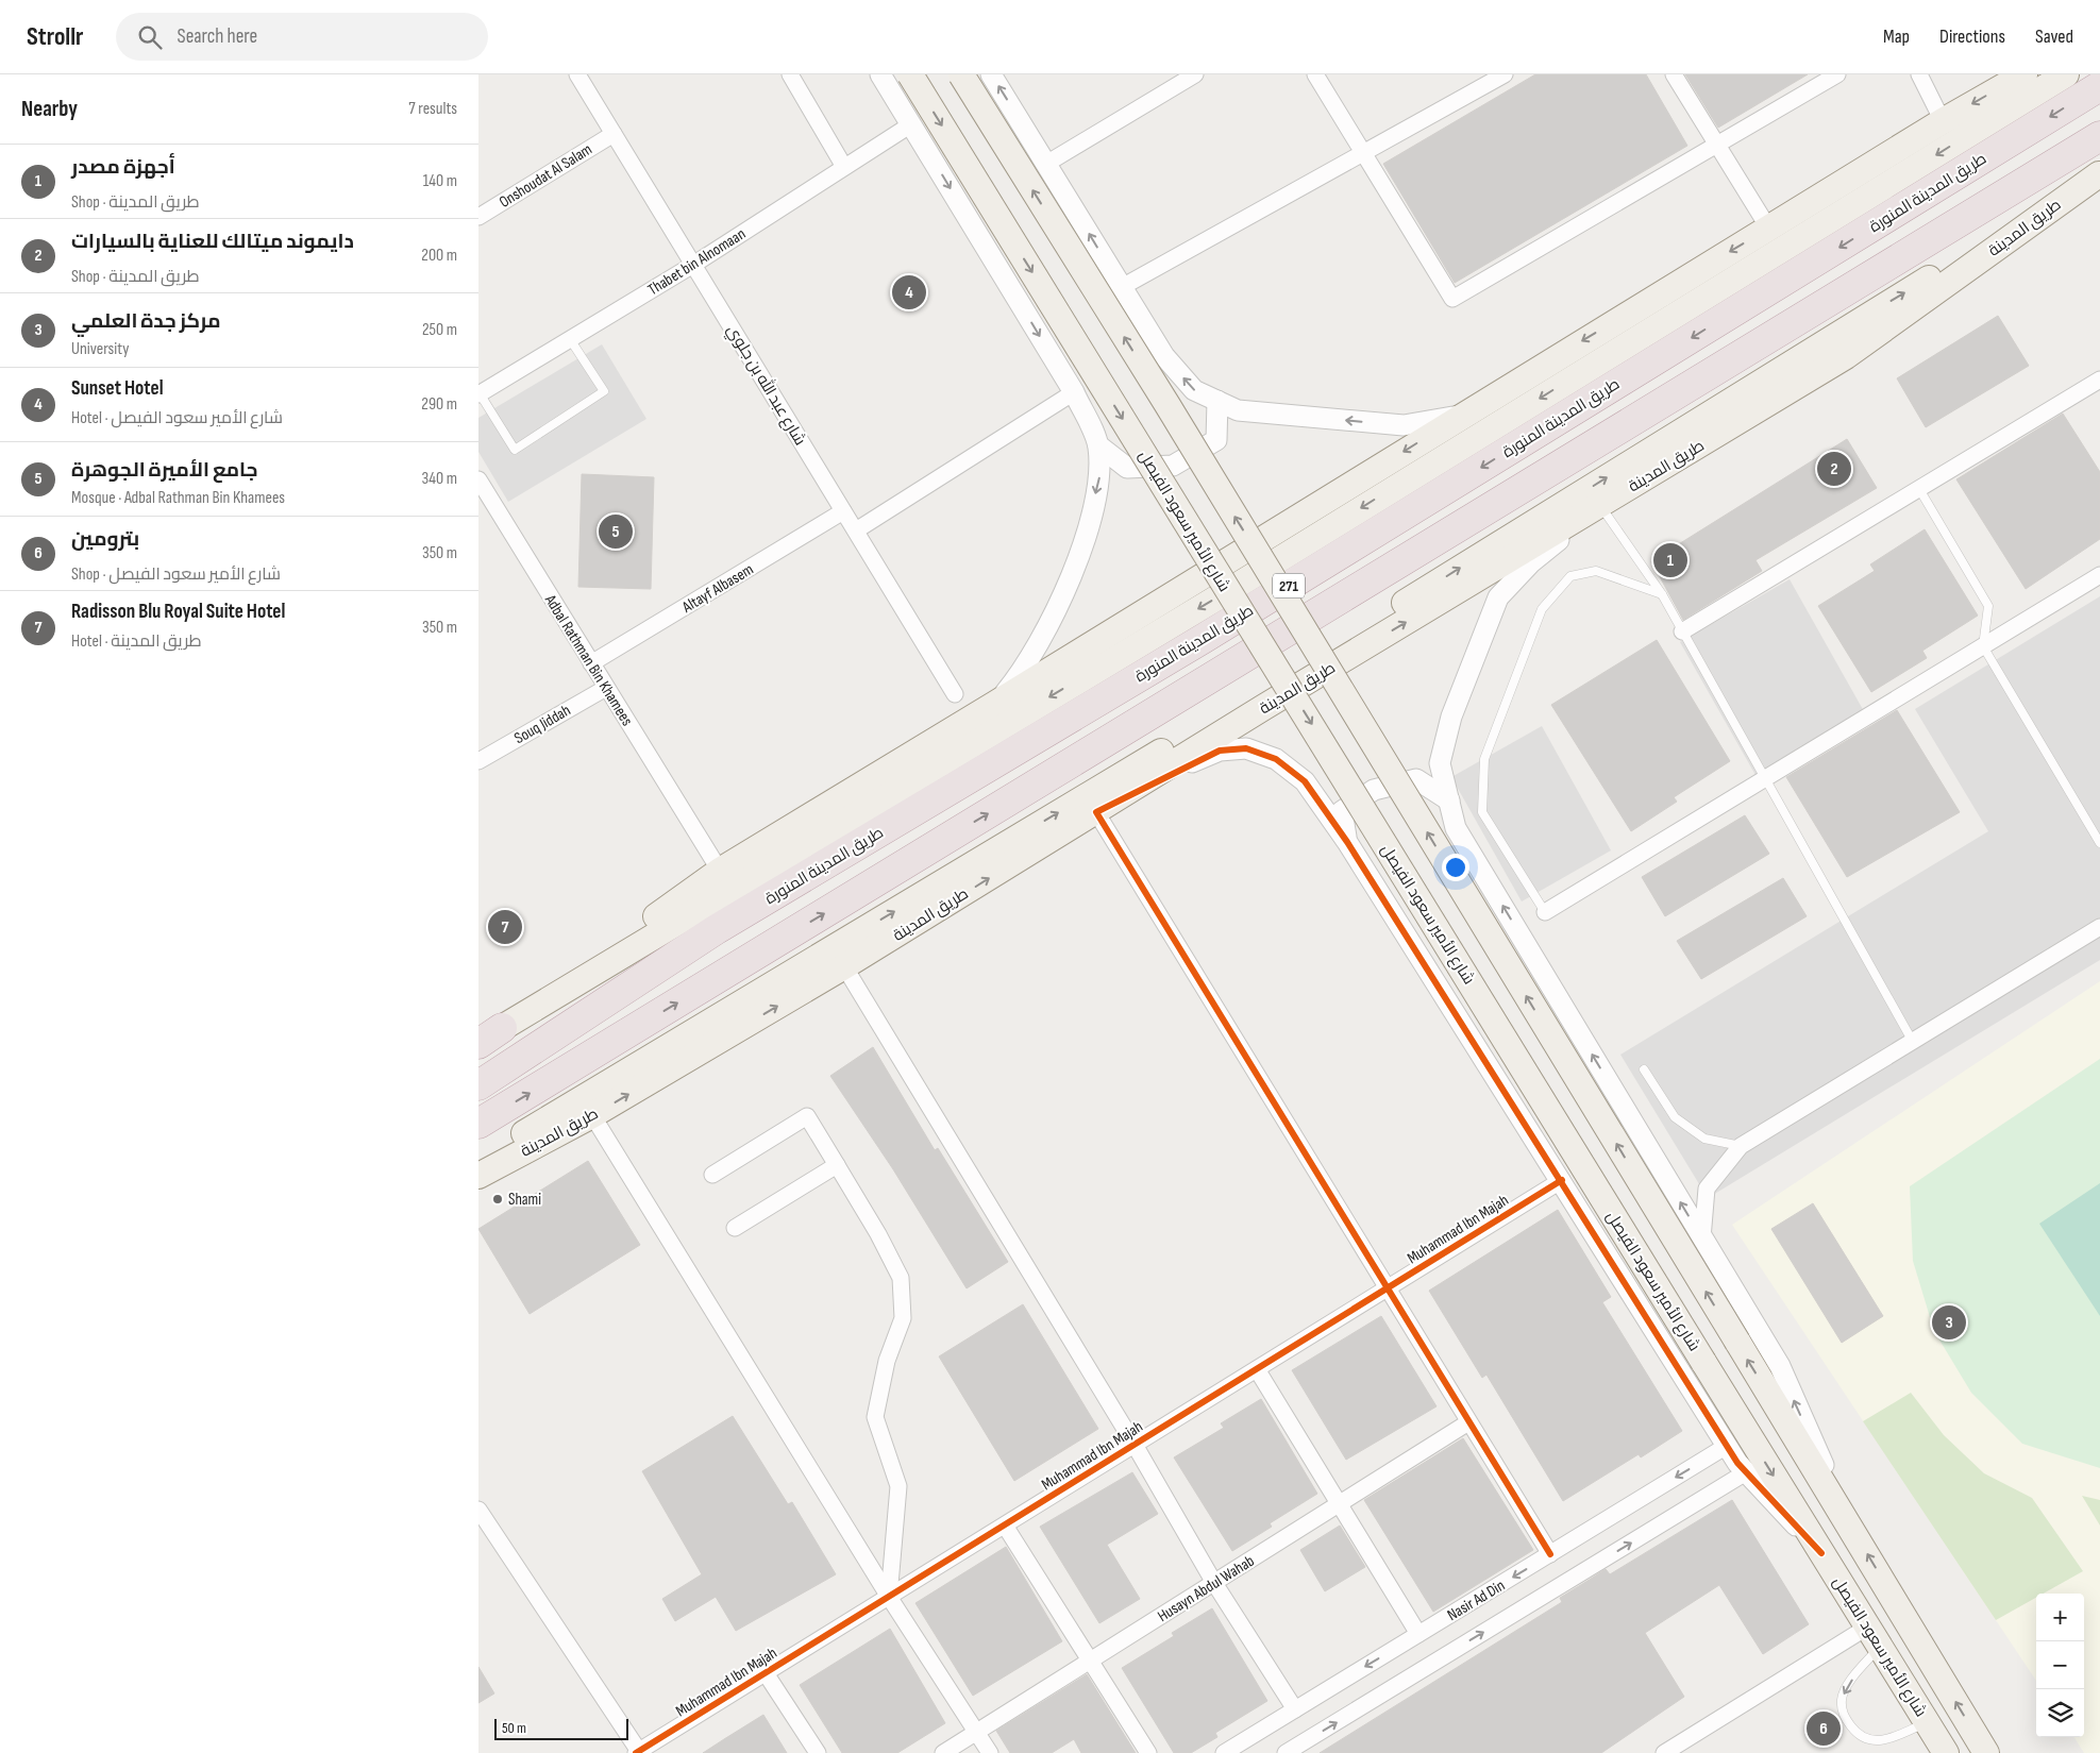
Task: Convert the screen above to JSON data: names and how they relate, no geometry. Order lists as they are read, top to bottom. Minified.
{"streets":{"highway":["طريق المدينة المنورة","271"],"main road":["طريق المدينة","شارع الأمير سعود الفيصل"],"street":["Onshoudat Al Salam","Thabet bin Alnomaan","شارع عبد الله بن جلوي","Altayf Albasem","Adbal Rathman Bin Khamees","Souq Jiddah","Muhammad Ibn Majah","Husayn Abdul Wahab","Nasir Ad Din"]},"crossings":[["Onshoudat Al Salam","شارع عبد الله بن جلوي"],["طريق المدينة","شارع الأمير سعود الفيصل"],["Thabet bin Alnomaan","شارع عبد الله بن جلوي"],["شارع عبد الله بن جلوي","Altayf Albasem"],["Altayf Albasem","Adbal Rathman Bin Khamees"],["Adbal Rathman Bin Khamees","Souq Jiddah"]],"places":["Shami"],"scale_bar":"50 m","page":{"header":"Strollr","search":"Search here","nav":["Map","Directions","Saved"],"heading":["Nearby","7 results"],"list":[{"mark":"1","name":"أجهزة مصدر","note":"Shop · طريق المدينة","value":"140 m"},{"mark":"2","name":"دايموند ميتالك للعناية بالسيارات","note":"Shop · طريق المدينة","value":"200 m"},{"mark":"3","name":"مركز جدة العلمي","note":"University","value":"250 m"},{"mark":"4","name":"Sunset Hotel","note":"Hotel · شارع الأمير سعود الفيصل","value":"290 m"},{"mark":"5","name":"جامع الأميرة الجوهرة","note":"Mosque · Adbal Rathman Bin Khamees","value":"340 m"},{"mark":"6","name":"بترومين","note":"Shop · شارع الأمير سعود الفيصل","value":"350 m"},{"mark":"7","name":"Radisson Blu Royal Suite Hotel","note":"Hotel · طريق المدينة","value":"350 m"}],"pins":["4","2","5","1","7","3","6"],"map_buttons":["+","−"],"scale":"50 m"}}
